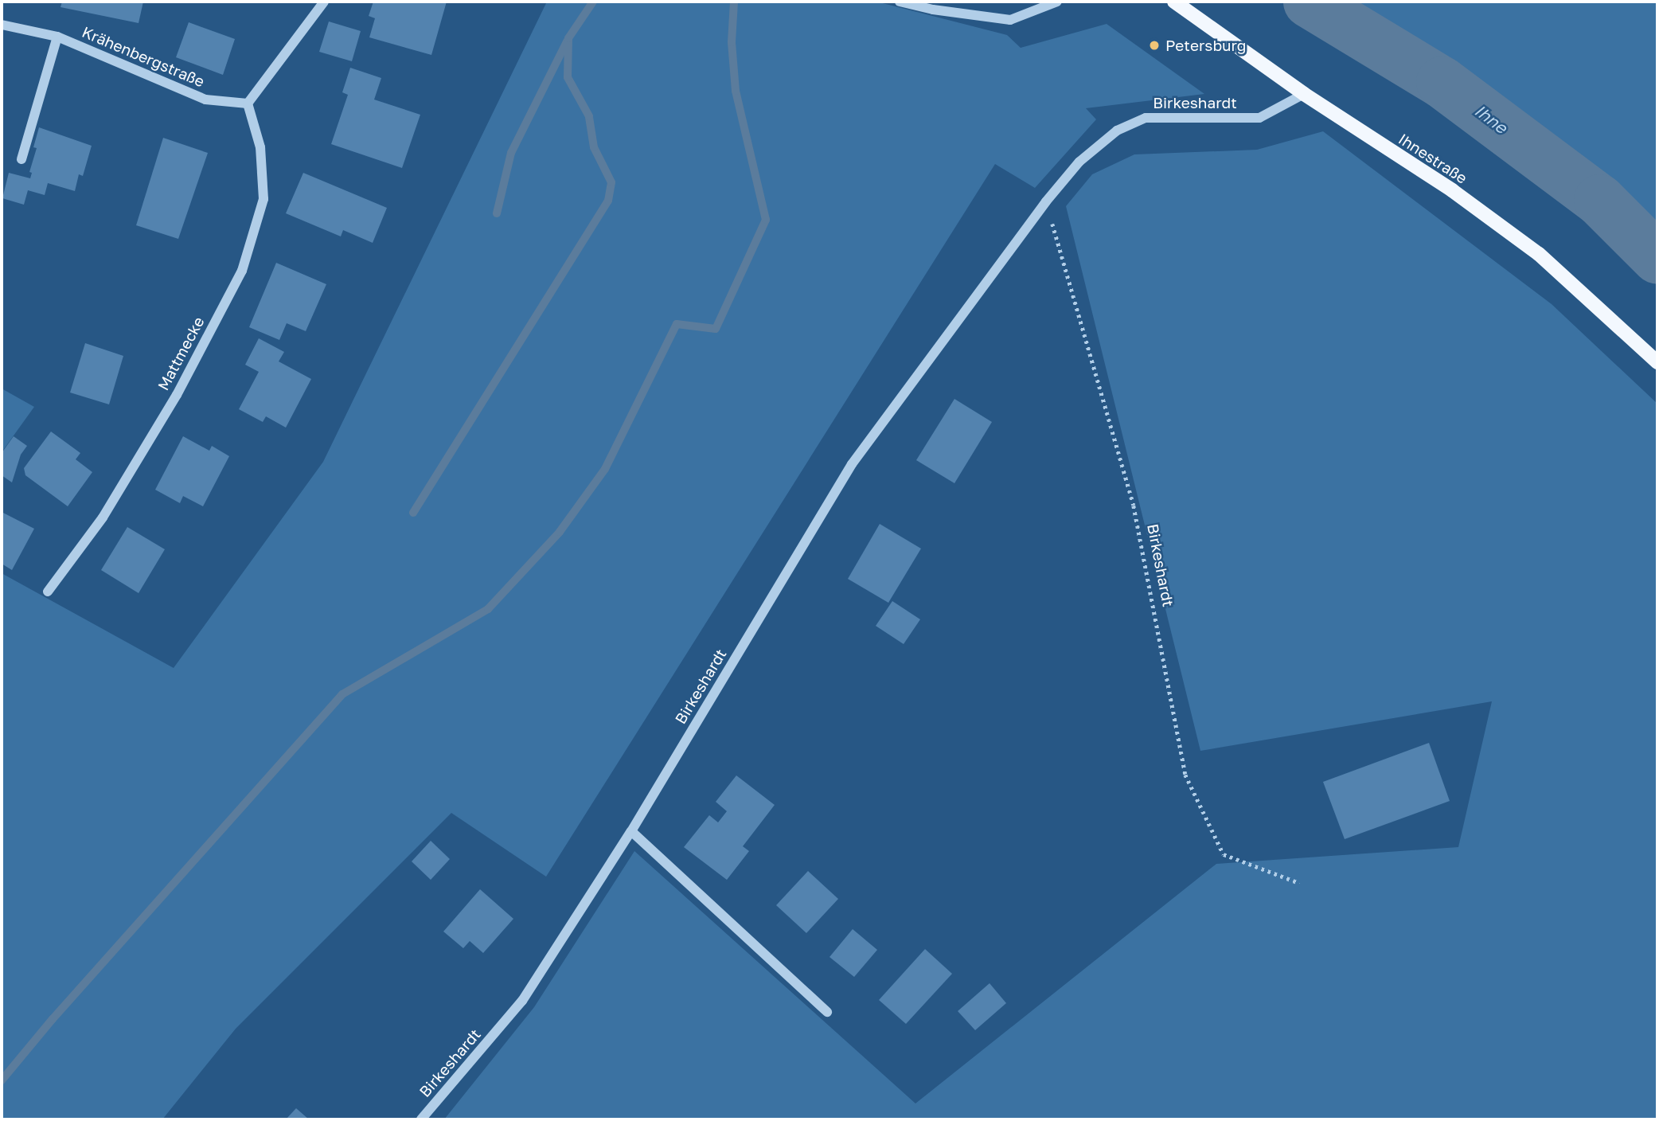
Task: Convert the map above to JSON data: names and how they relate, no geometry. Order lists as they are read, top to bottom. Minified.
{"streets":{"main road":["Ihnestraße"],"street":["Krähenbergstraße","Birkeshardt","Mattmecke"]},"crossings":[["Krähenbergstraße","Mattmecke"],["Birkeshardt","Ihnestraße"]],"water":["Ihne"],"places":["Petersburg"]}
